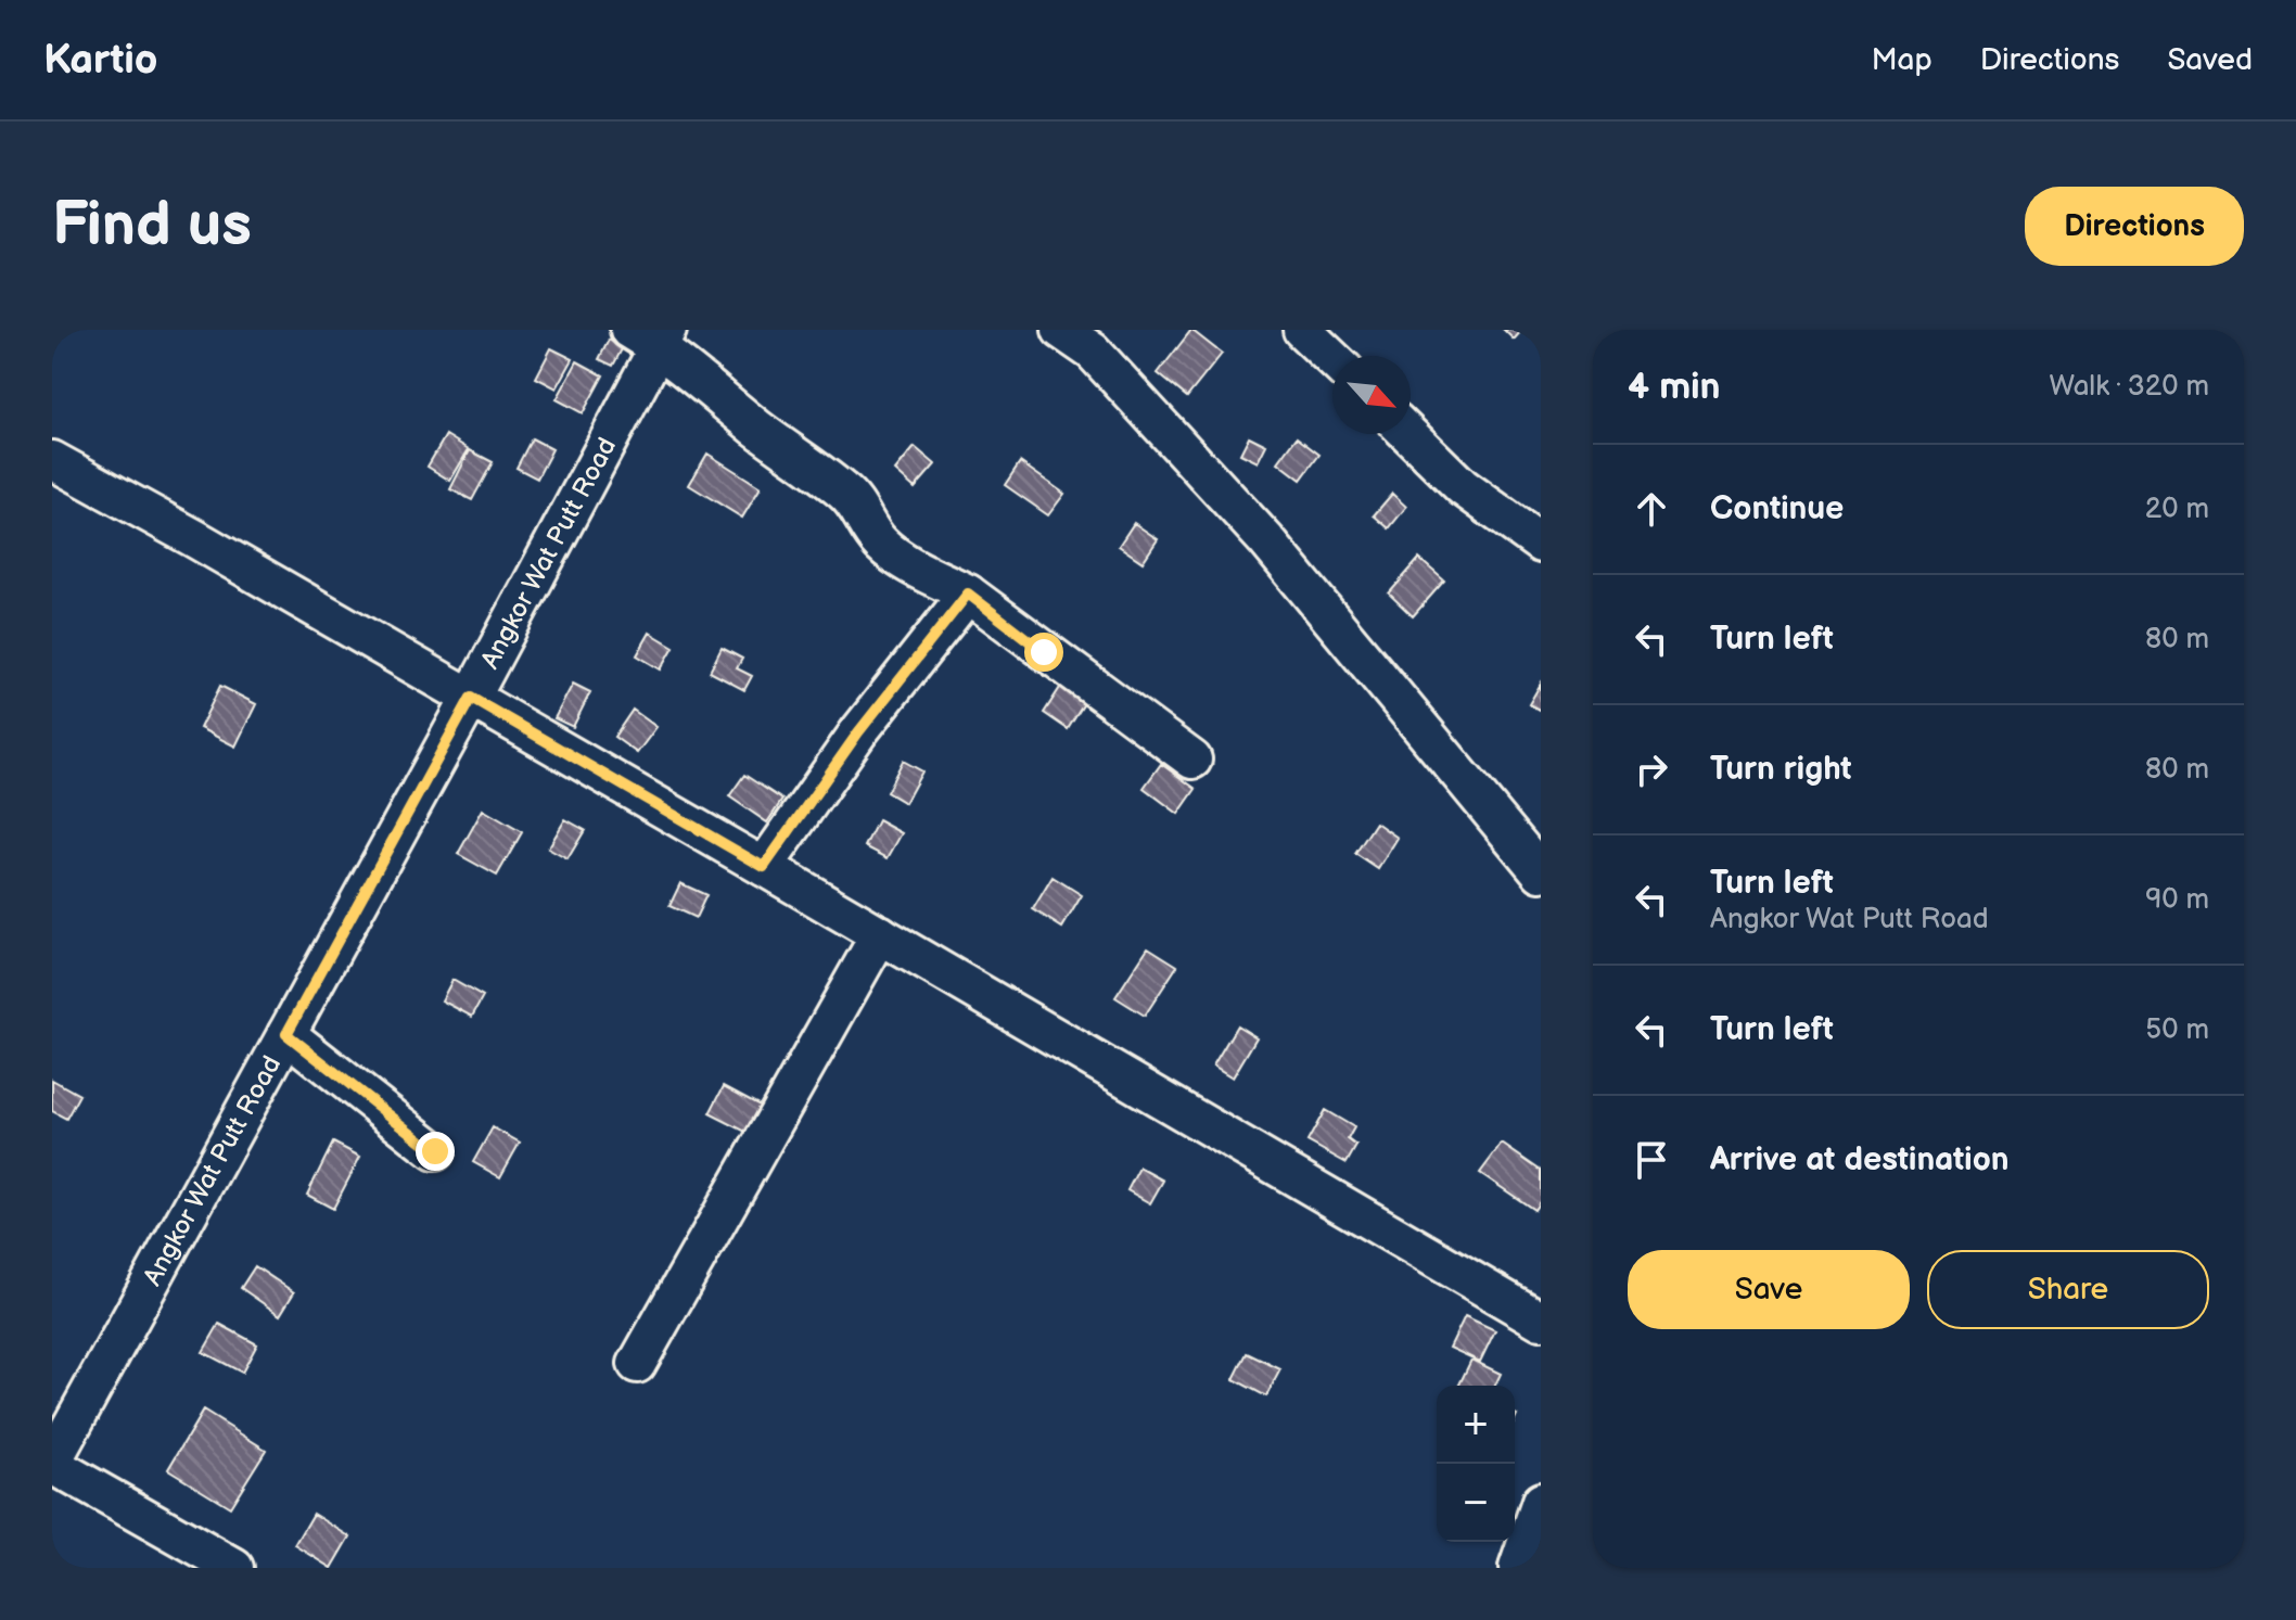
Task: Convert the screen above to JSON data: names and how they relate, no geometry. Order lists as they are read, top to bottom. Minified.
{"streets":{"street":["Angkor Wat Putt Road"]},"north":"bottom right","page":{"header":"Kartio","nav":["Map","Directions","Saved"],"buttons":["Directions",["Save","Share"]],"title":"Find us","heading":["4 min","Walk · 320 m"],"list":[["Continue","20 m"],["Turn left","80 m"],["Turn right","80 m"],["Turn left","Angkor Wat Putt Road","90 m"],["Turn left","50 m"],"Arrive at destination"],"map_buttons":["+","−"]}}
